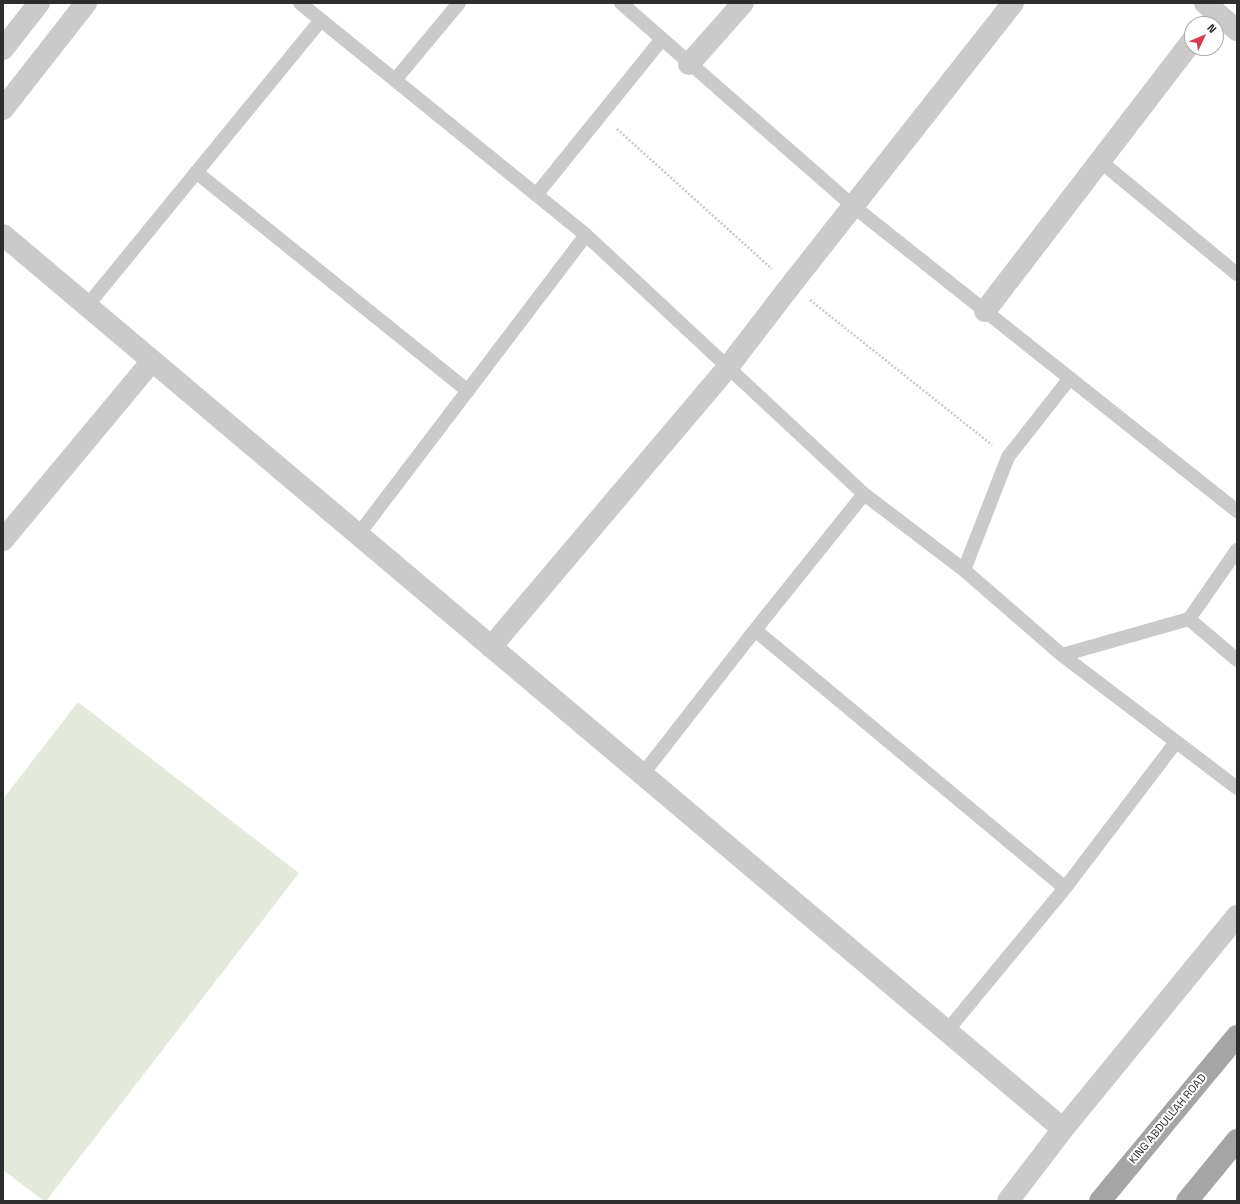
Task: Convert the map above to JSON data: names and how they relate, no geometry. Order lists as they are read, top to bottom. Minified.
{"streets":{"main road":["KING ABDULLAH ROAD"]},"north":"top right"}
